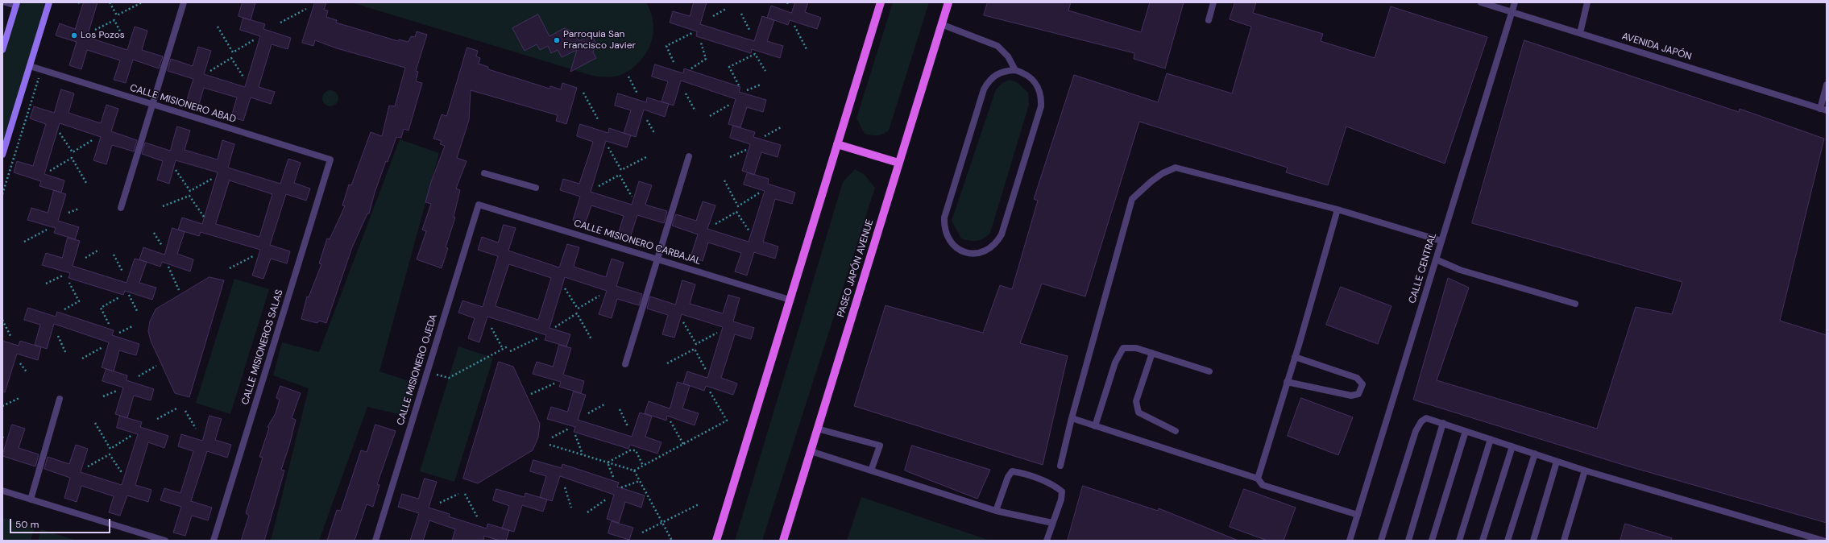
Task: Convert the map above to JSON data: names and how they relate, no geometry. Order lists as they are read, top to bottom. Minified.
{"streets":{"main road":["PASEO JAPÓN AVENUE"],"street":["AVENIDA JAPÓN","CALLE MISIONERO ABAD","CALLE MISIONERO CARBAJAL","CALLE CENTRAL","CALLE MISIONEROS SALAS","CALLE MISIONERO OJEDA"]},"crossings":[["AVENIDA JAPÓN","CALLE CENTRAL"],["CALLE MISIONERO ABAD","CALLE MISIONEROS SALAS"],["CALLE MISIONERO CARBAJAL","CALLE MISIONERO OJEDA"]],"places":["Los Pozos","Parroquia San Francisco Javier"],"scale_bar":"50 m"}
